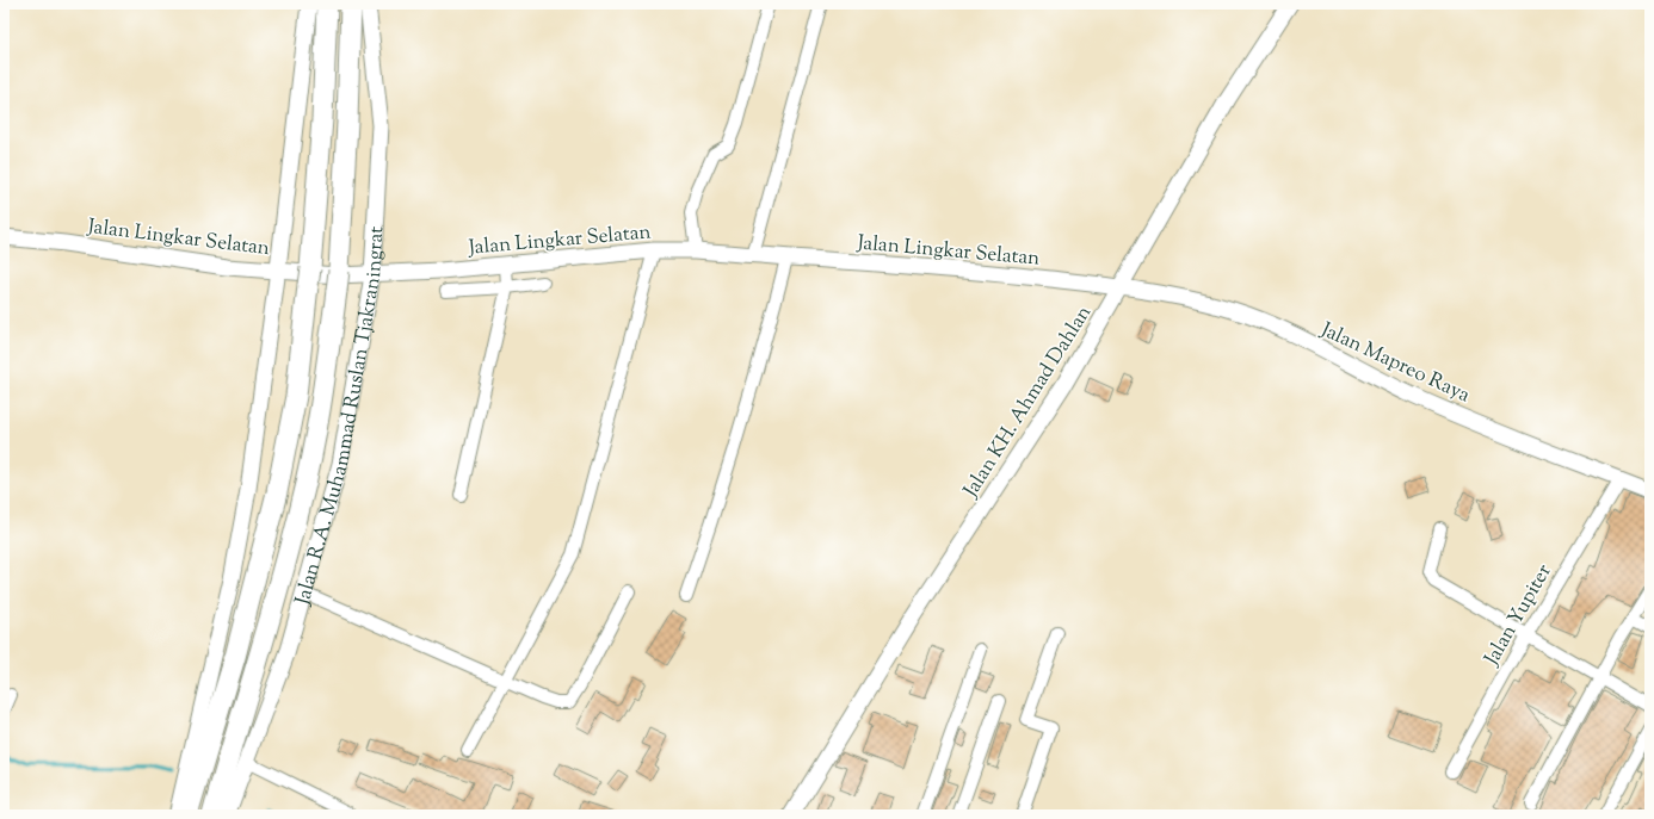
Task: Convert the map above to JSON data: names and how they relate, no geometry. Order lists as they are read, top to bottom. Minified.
{"streets":{"highway":["Jalan R.A. Muhammad Ruslan Tjakraningrat"],"street":["Jalan Lingkar Selatan","Jalan Mapreo Raya","Jalan KH. Ahmad Dahlan","Jalan Yupiter"]},"crossings":[["Jalan Lingkar Selatan","Jalan Mapreo Raya"],["Jalan Lingkar Selatan","Jalan KH. Ahmad Dahlan"],["Jalan Lingkar Selatan","Jalan R.A. Muhammad Ruslan Tjakraningrat"],["Jalan Mapreo Raya","Jalan KH. Ahmad Dahlan"],["Jalan Mapreo Raya","Jalan Yupiter"]]}
